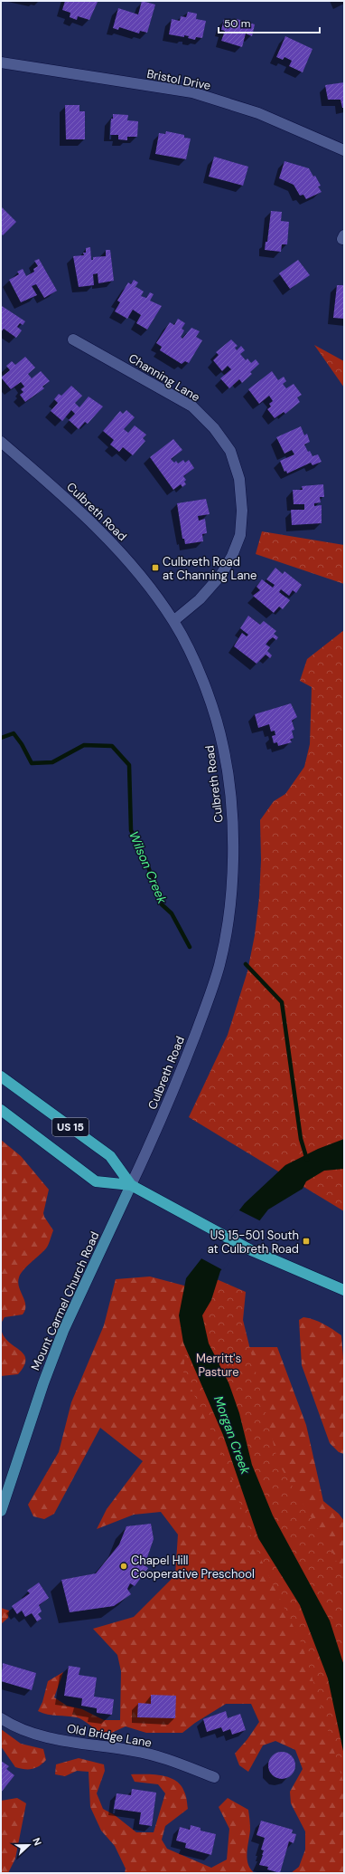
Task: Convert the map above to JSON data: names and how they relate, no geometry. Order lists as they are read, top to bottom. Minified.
{"streets":{"highway":["US 15"],"main road":["Mount Carmel Church Road"],"street":["Bristol Drive","Channing Lane","Culbreth Road","Old Bridge Lane"]},"crossings":[["Channing Lane","Culbreth Road"],["Culbreth Road","US 15"],["Culbreth Road","Mount Carmel Church Road"],["US 15","Mount Carmel Church Road"]],"water":["Wilson Creek","Morgan Creek"],"parks":["Merritt's Pasture"],"places":{"transit":["Culbreth Road at Channing Lane","US 15-501 South at Culbreth Road"],"other":["Chapel Hill Cooperative Preschool"]},"scale_bar":"50 m","north":"right"}
